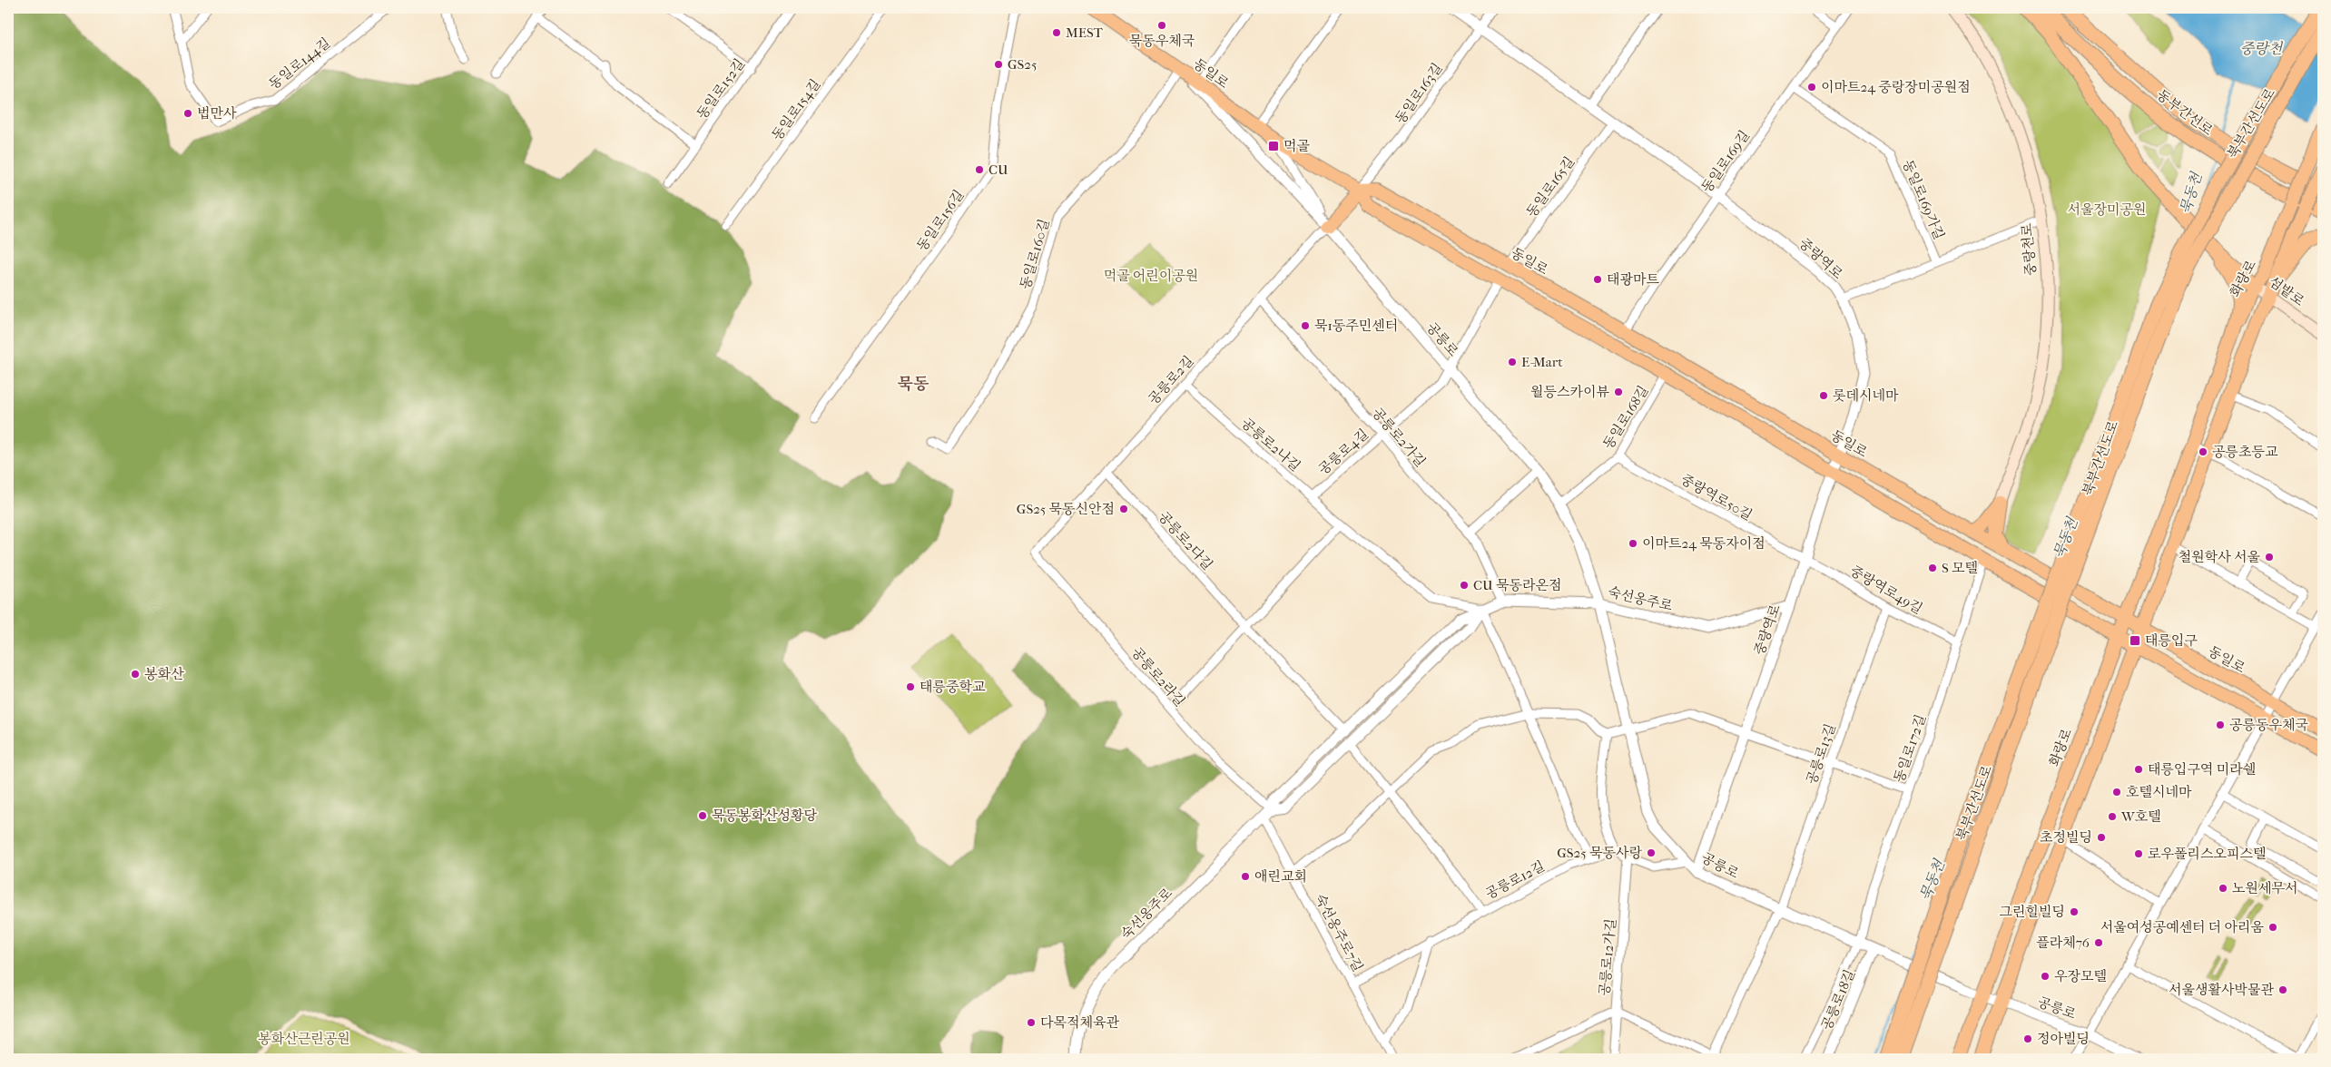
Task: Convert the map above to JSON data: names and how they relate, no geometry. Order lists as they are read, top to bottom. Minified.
{"streets":{"highway":["동부간선로","북부간선도로"],"main road":["동일로","중랑천로","화랑로","섬밭로"],"street":["동일로144길","동일로152길","동일로163길","동일로154길","동일로169길","동일로165길","동일로169가길","동일로156길","동일로160길","중랑역로","공릉로","공릉로2길","동일로168길","공릉로2가길","공릉로2나길","공릉로4길","중랑역로50길","공릉로2다길","중랑역로49길","숙선옹주로","공릉로2라길","동일로172길","공릉로13길","공릉로12길","숙선옹주로7길","공릉로12가길","공릉로18길"]},"crossings":[["동일로","동일로163길"],["동일로","동일로169길"],["동일로","동일로165길"],["동일로","동일로160길"],["동일로","중랑역로"],["동일로","화랑로"],["동일로","공릉로"],["동일로","동일로168길"],["동일로","동일로172길"],["동일로163길","중랑역로"],["동일로169길","동일로169가길"],["동일로169길","중랑역로"],["동일로165길","중랑역로"],["동일로160길","공릉로"],["중랑역로","공릉로"],["중랑역로","중랑역로50길"],["중랑역로","중랑역로49길"],["중랑역로","숙선옹주로"],["화랑로","섬밭로"],["화랑로","공릉로"],["공릉로","공릉로2길"],["공릉로","동일로168길"],["공릉로","공릉로4길"],["공릉로","숙선옹주로"],["공릉로","동일로172길"],["공릉로","공릉로13길"],["공릉로","공릉로18길"],["공릉로2길","공릉로2가길"],["공릉로2길","공릉로2나길"],["공릉로2길","공릉로2다길"],["공릉로2길","공릉로2라길"],["동일로168길","중랑역로50길"],["공릉로2가길","공릉로4길"],["공릉로2가길","숙선옹주로"],["공릉로2나길","공릉로4길"],["공릉로2나길","숙선옹주로"],["중랑역로50길","중랑역로49길"],["공릉로2다길","숙선옹주로"],["중랑역로49길","동일로172길"],["중랑역로49길","공릉로13길"],["숙선옹주로","공릉로2라길"],["숙선옹주로","숙선옹주로7길"],["공릉로12길","숙선옹주로7길"]],"districts":["묵동"],"water":["중랑천","묵동천"],"parks":["서울장미공원","먹골 어린이공원","봉화산근린공원"],"places":{"other":["묵동우체국","MEST","GS25","이마트24 중랑장미공원점","법만사","CU","태광마트","묵1동주민센터","E-Mart","월등스카이뷰","롯데시네마","공릉초등교","GS25 묵동신안점","이마트24 묵동자이점","철원학사 서울","S 모텔","CU 묵동라온점","봉화산","태릉중학교","공릉동우체국","태릉입구역 미라쉘","호텔시네마","묵동봉화산성황당","W호텔","초정빌딩","GS25 묵동사랑","로우폴리스오피스텔","애린교회","노원세무서","그린힐빌딩","서울여성공예센터 더 아리움","플라체76","우장모텔","서울생활사박물관","다목적체육관","정아빌딩"],"transit":["먹골","태릉입구"]}}
